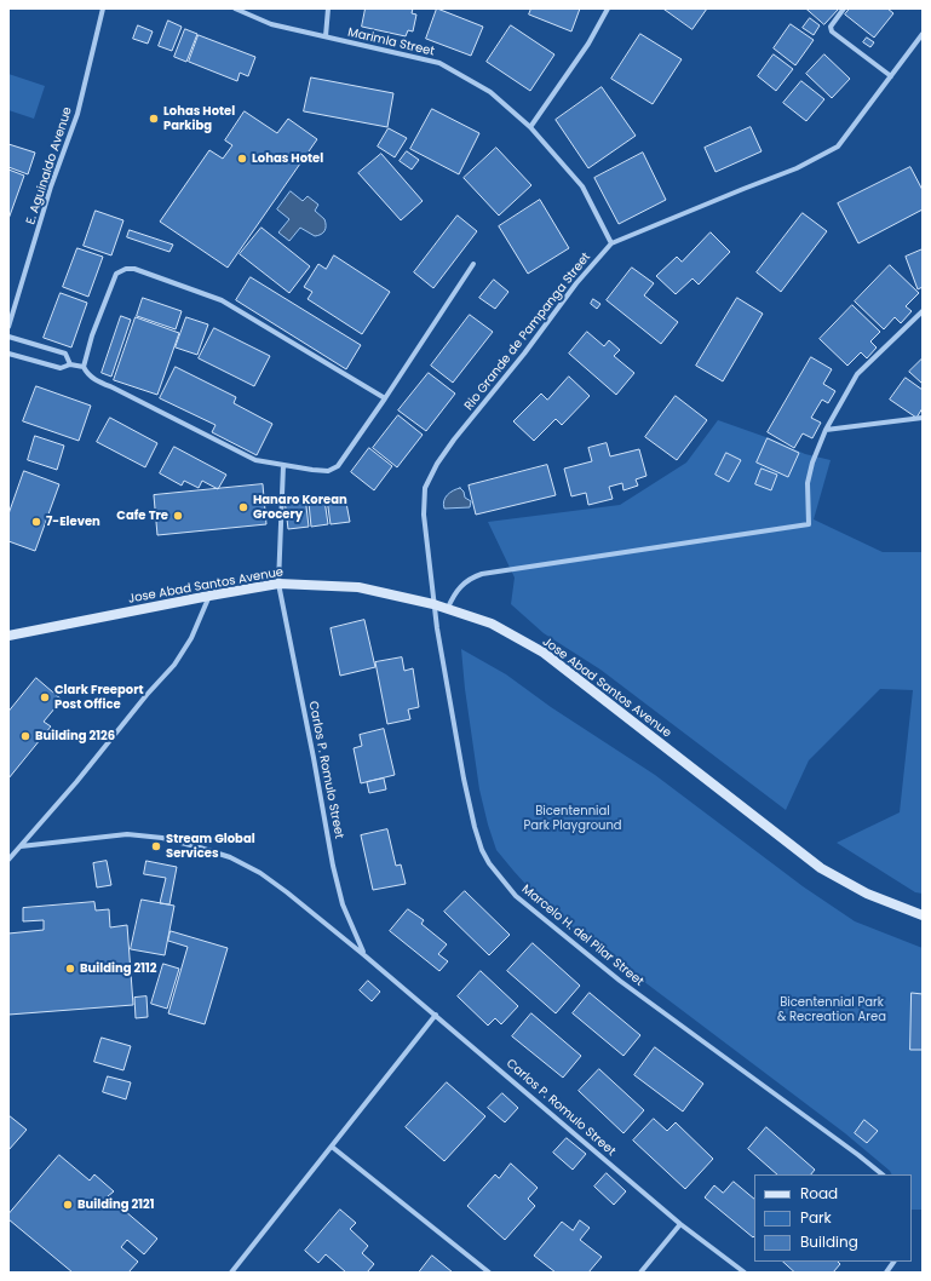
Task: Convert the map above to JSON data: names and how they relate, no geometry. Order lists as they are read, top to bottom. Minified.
{"streets":{"main road":["Jose Abad Santos Avenue"],"street":["Marimla Street","E. Aguinaldo Avenue","Rio Grande de Pampanga Street","Carlos P. Romulo Street","Marcelo H. del Pilar Street"]},"crossings":[["Marimla Street","Rio Grande de Pampanga Street"],["Rio Grande de Pampanga Street","Jose Abad Santos Avenue"],["Rio Grande de Pampanga Street","Marcelo H. del Pilar Street"],["Jose Abad Santos Avenue","Carlos P. Romulo Street"],["Jose Abad Santos Avenue","Marcelo H. del Pilar Street"]],"parks":["Bicentennial Park Playground","Bicentennial Park & Recreation Area"],"places":["Lohas Hotel Parkibg","Lohas Hotel","Hanaro Korean Grocery","Cafe Tre","7-Eleven","Clark Freeport Post Office","Building 2126","Stream Global Services","Building 2112","Building 2121"],"legend":["Road","Park","Building"]}
